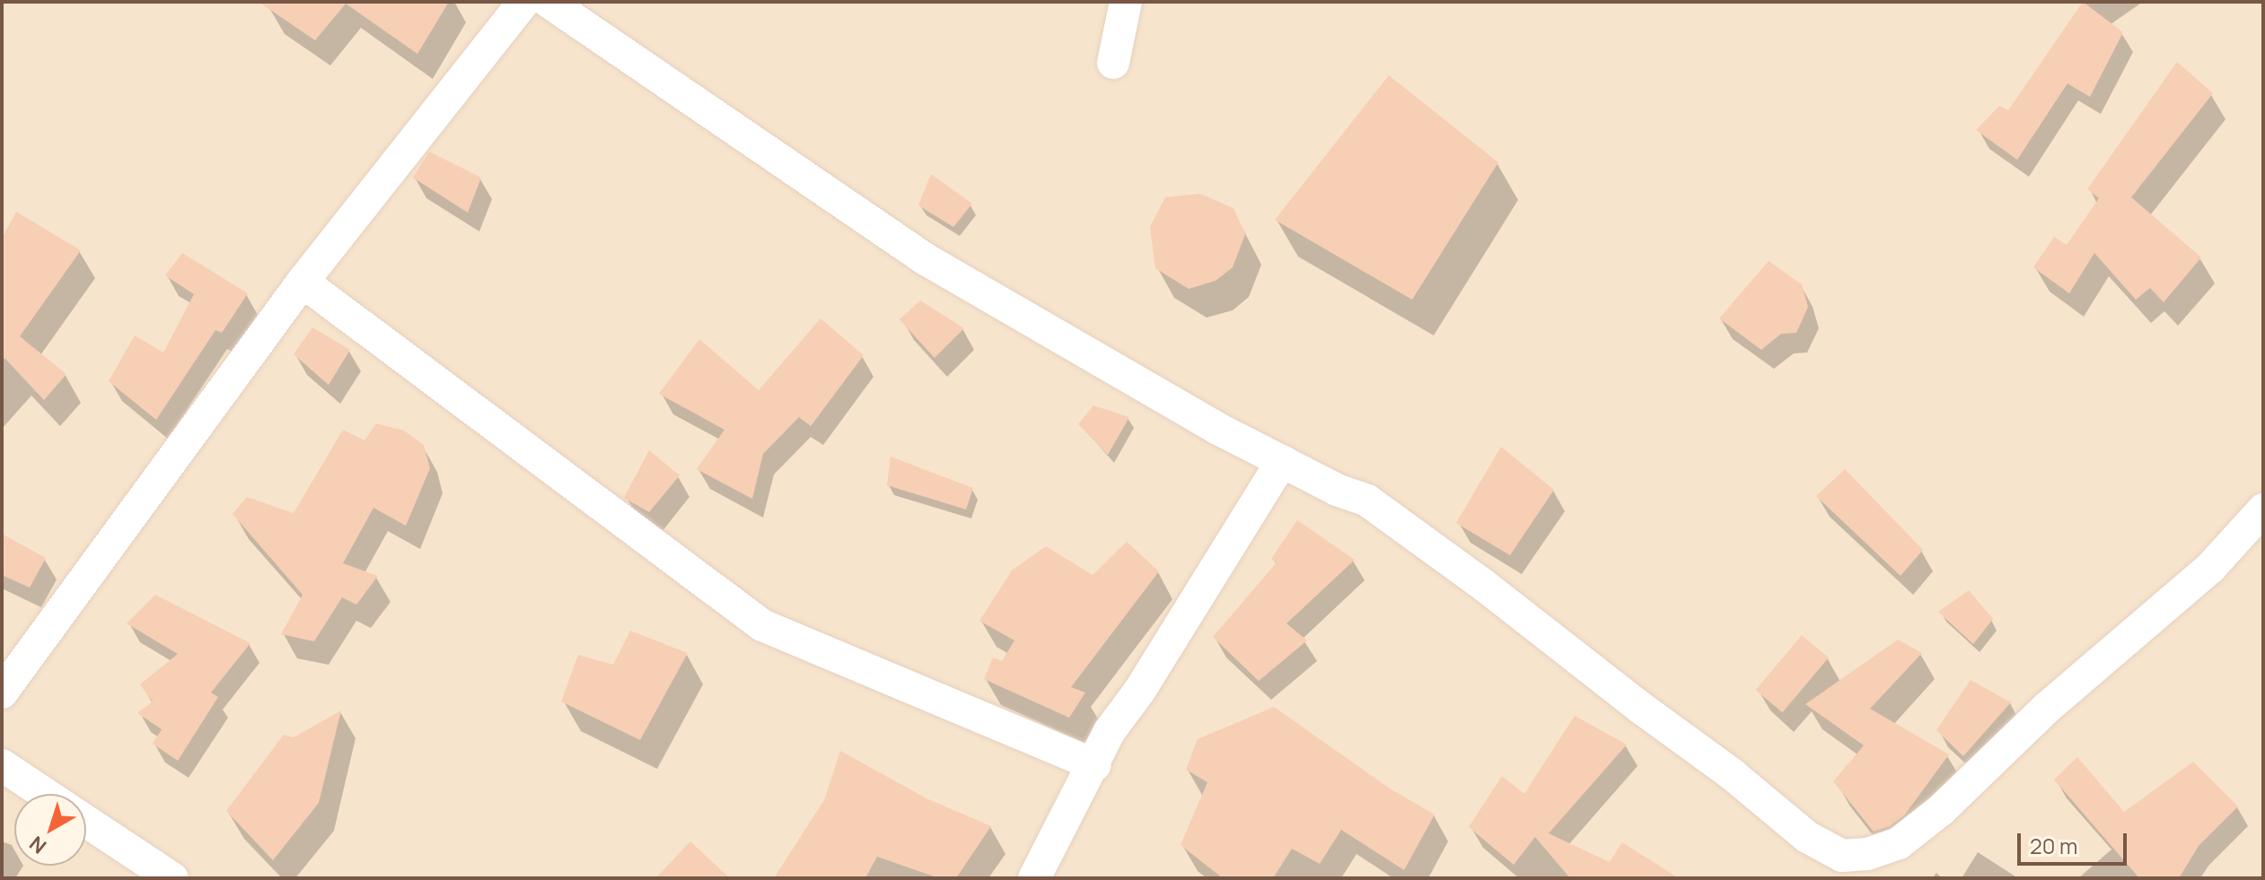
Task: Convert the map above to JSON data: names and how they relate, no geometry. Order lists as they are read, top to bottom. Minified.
{"scale_bar":"20 m","north":"bottom left"}
